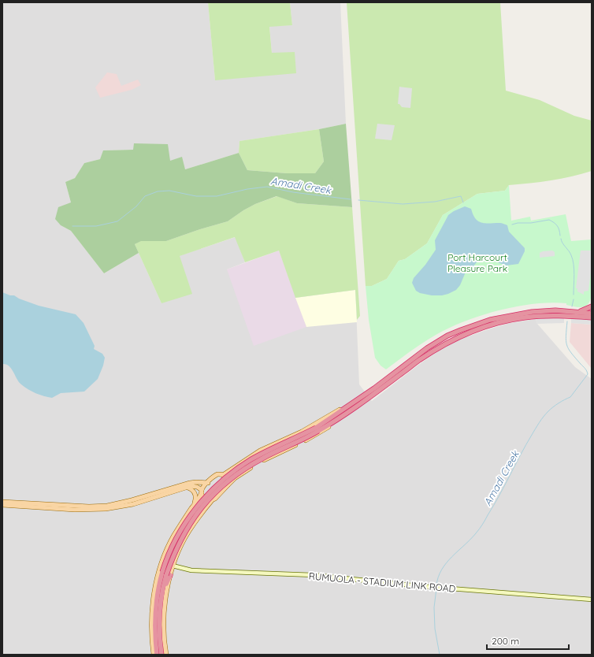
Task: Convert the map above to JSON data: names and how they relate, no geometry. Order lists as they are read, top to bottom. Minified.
{"streets":{"street":["RUMUOLA - STADIUM LINK ROAD"]},"water":["Amadi Creek"],"parks":["Port Harcourt Pleasure Park"],"scale_bar":"200 m"}
